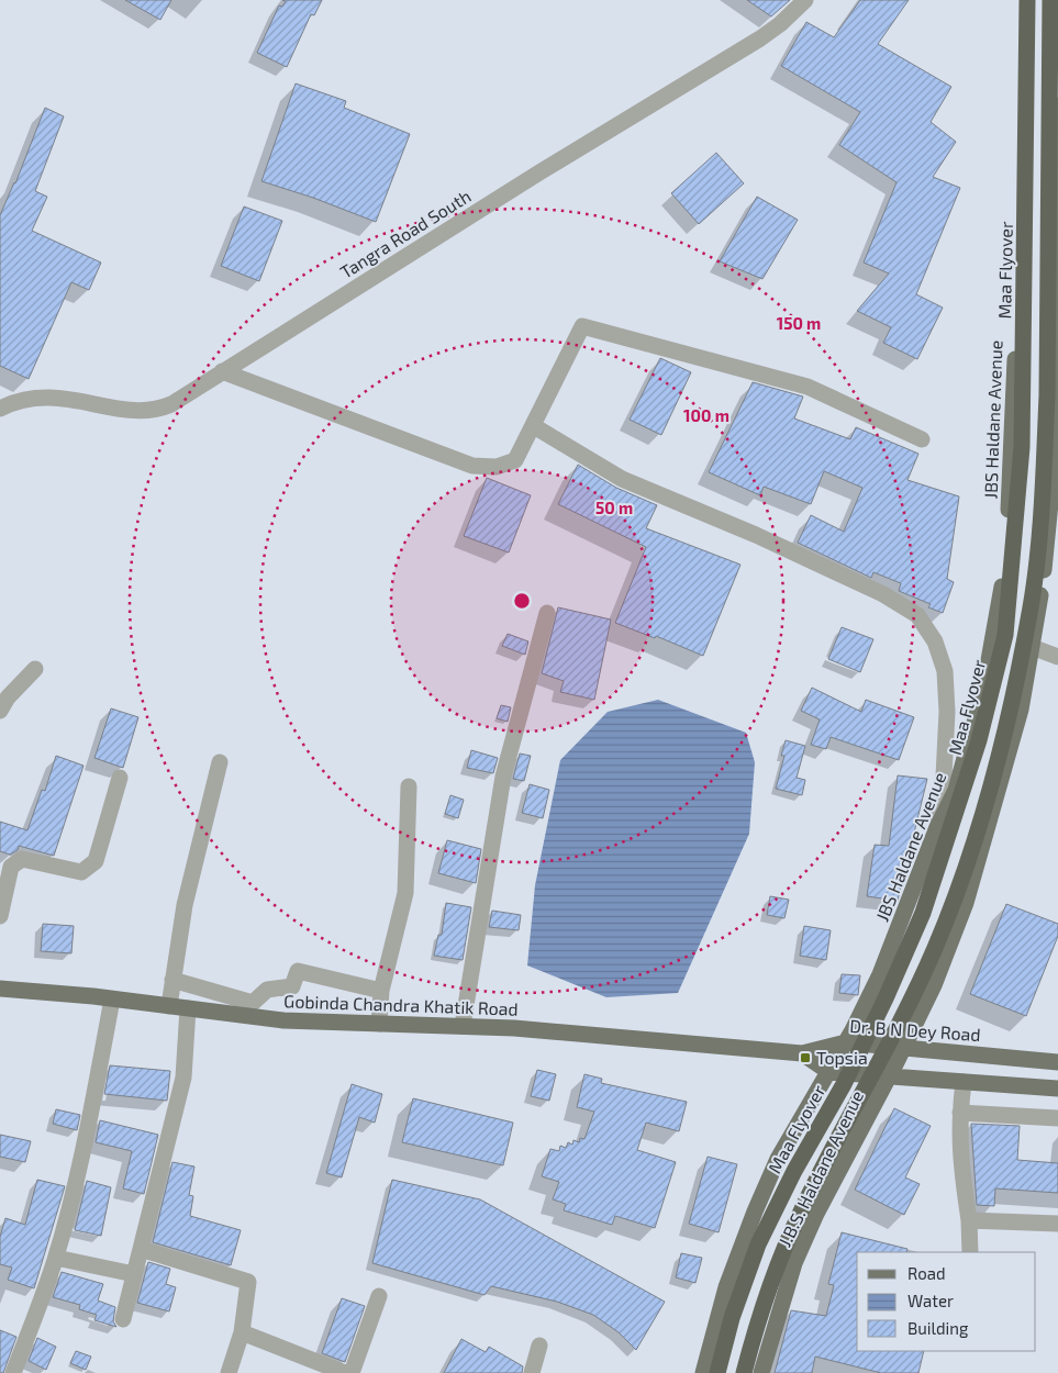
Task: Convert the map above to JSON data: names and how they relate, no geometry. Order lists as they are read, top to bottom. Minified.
{"streets":{"highway":["Maa Flyover"],"main road":["JBS Haldane Avenue","Gobinda Chandra Khatik Road","Dr. B N Dey Road","J.B.S. Haldane Avenue"],"street":["Tangra Road South"]},"crossings":[["JBS Haldane Avenue","Dr. B N Dey Road"],["Gobinda Chandra Khatik Road","Dr. B N Dey Road"]],"places":{"transit":["Topsia"]},"legend":["Road","Water","Building"],"rings":["150 m","100 m","50 m"]}
